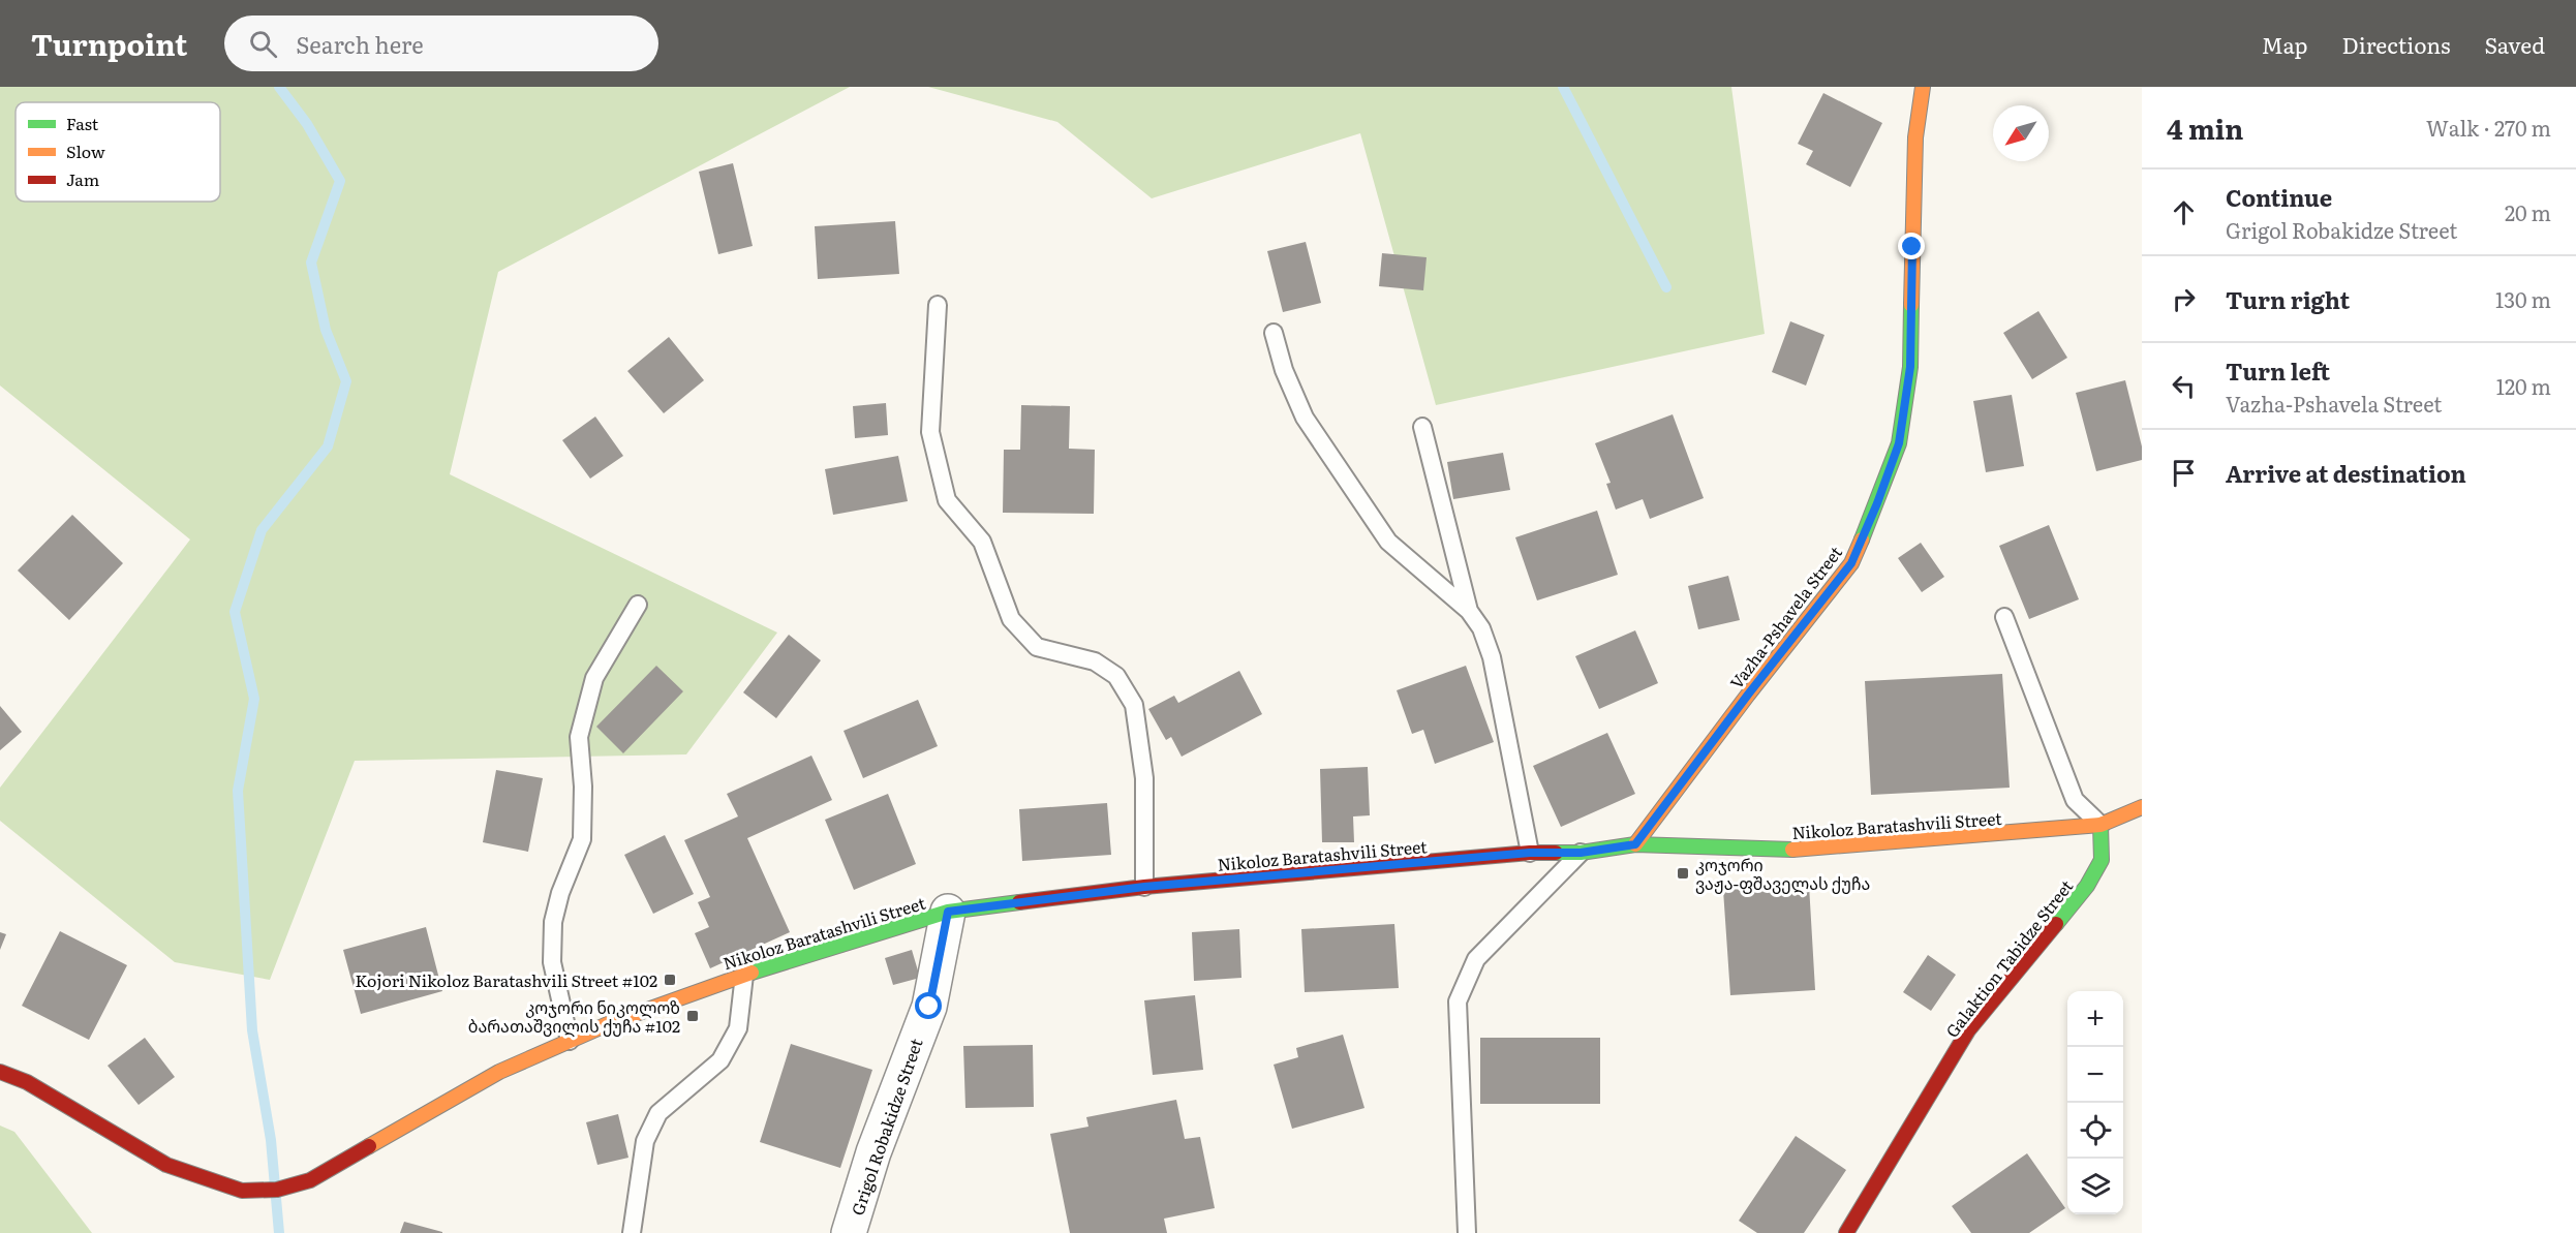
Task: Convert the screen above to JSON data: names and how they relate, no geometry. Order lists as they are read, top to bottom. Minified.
{"streets":{"street":["Vazha-Pshavela Street","Nikoloz Baratashvili Street","Galaktion Tabidze Street","Grigol Robakidze Street"]},"crossings":[["Vazha-Pshavela Street","Nikoloz Baratashvili Street"],["Nikoloz Baratashvili Street","Galaktion Tabidze Street"],["Nikoloz Baratashvili Street","Grigol Robakidze Street"]],"places":{"transit":["კოჯორი ვაჟა-ფშაველას ქუჩა","Kojori Nikoloz Baratashvili Street #102","კოჯორი ნიკოლოზ ბარათაშვილის ქუჩა #102"]},"legend":["Fast","Slow","Jam"],"north":"bottom left","page":{"header":"Turnpoint","search":"Search here","nav":["Map","Directions","Saved"],"heading":["4 min","Walk · 270 m"],"list":[["Continue","Grigol Robakidze Street","20 m"],["Turn right","130 m"],["Turn left","Vazha-Pshavela Street","120 m"],"Arrive at destination"],"map_buttons":["+","−"]}}
